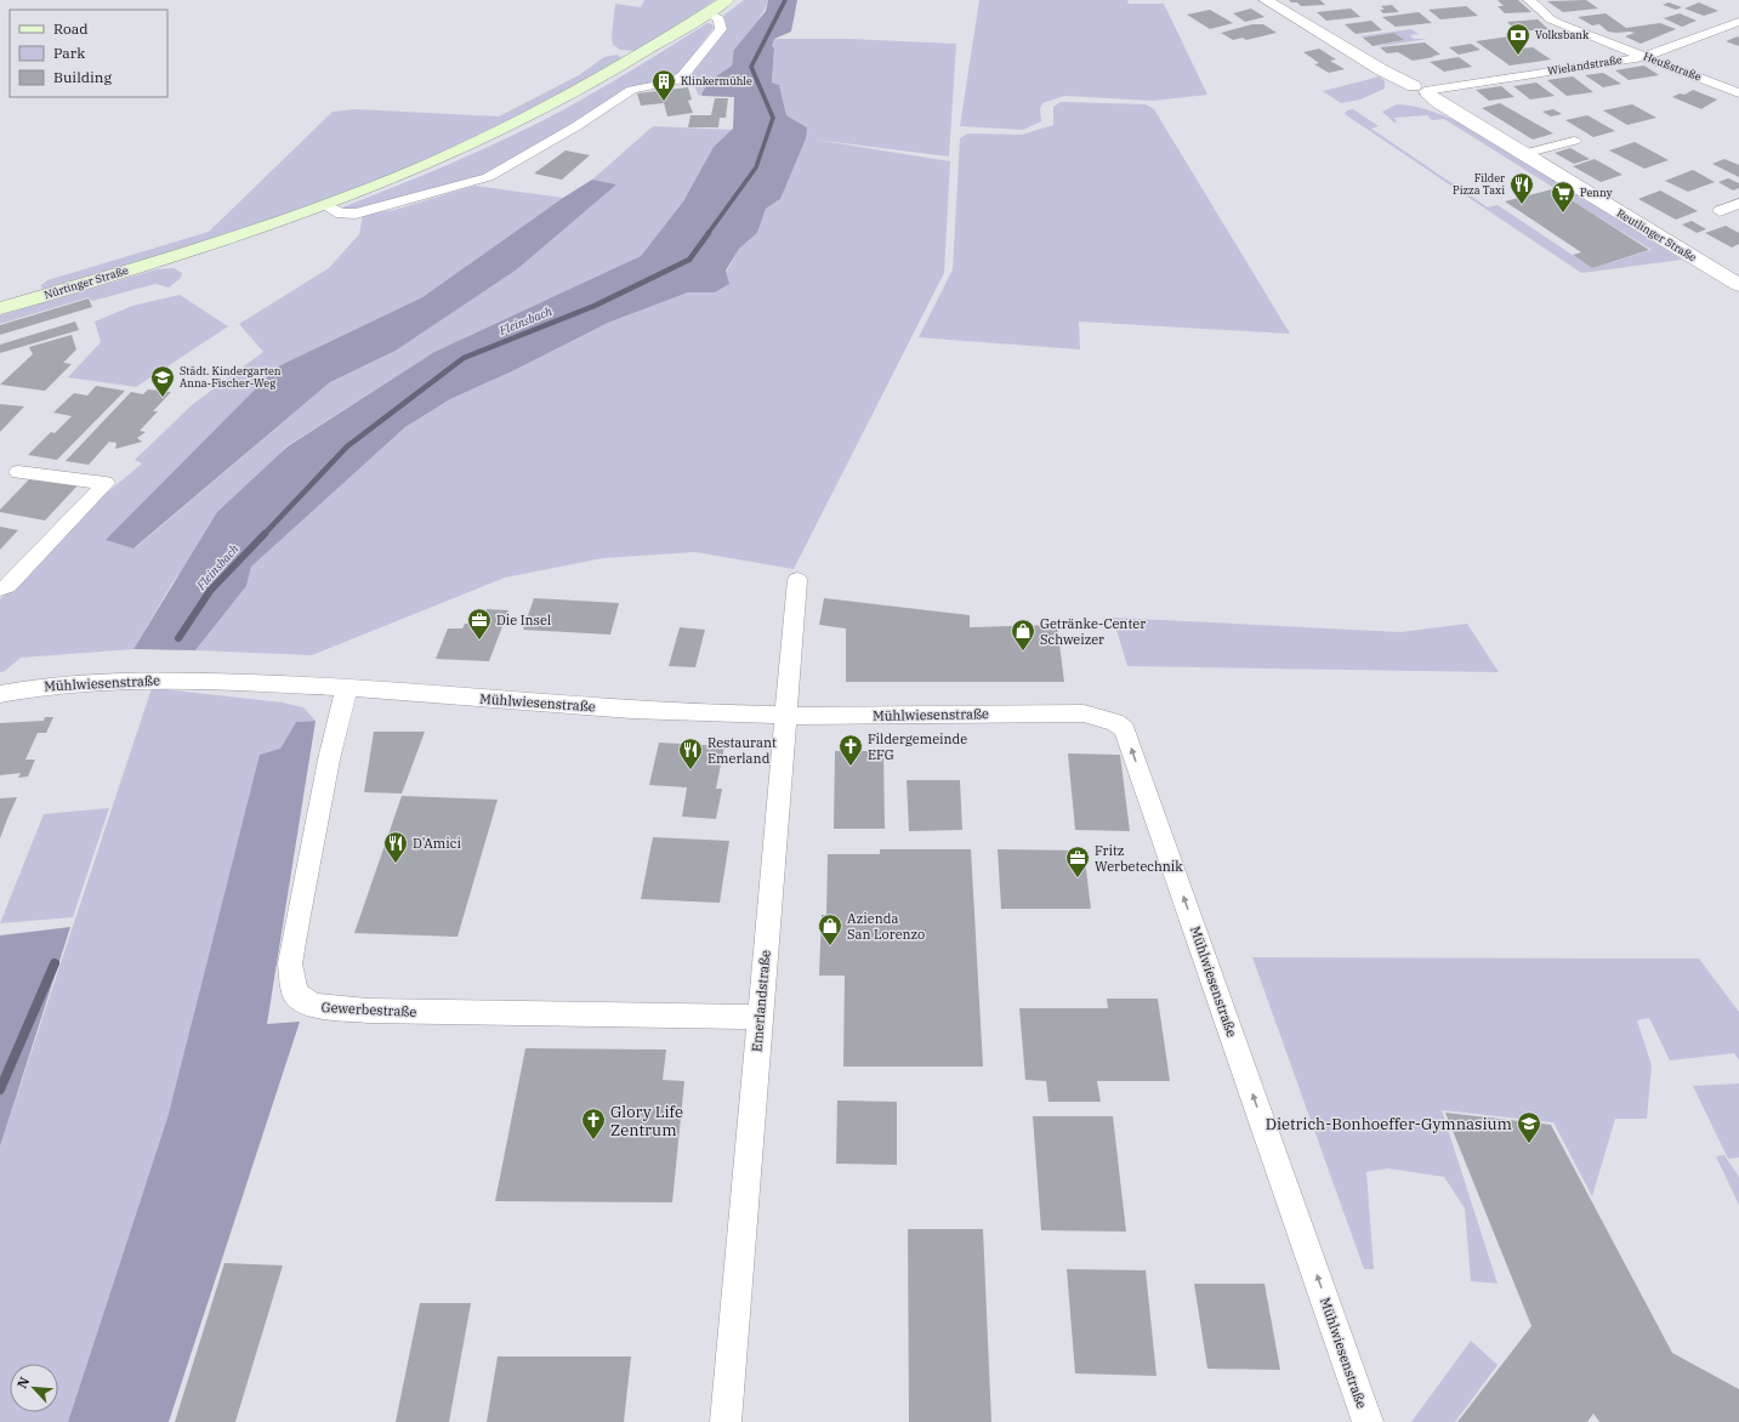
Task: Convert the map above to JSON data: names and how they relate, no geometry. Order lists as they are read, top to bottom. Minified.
{"streets":{"main road":["Nürtinger Straße"],"street":["Wielandstraße","Heußstraße","Reutlinger Straße","Mühlwiesenstraße","Emerlandstraße","Gewerbestraße"]},"crossings":[["Wielandstraße","Heußstraße"],["Wielandstraße","Reutlinger Straße"],["Mühlwiesenstraße","Emerlandstraße"],["Mühlwiesenstraße","Gewerbestraße"],["Emerlandstraße","Gewerbestraße"]],"one_way":["Mühlwiesenstraße"],"water":["Fleinsbach"],"places":{"bank":["Volksbank"],"building":["Klinkermühle"],"restaurant":["Filder Pizza Taxi","Restaurant Emerland","D'Amici"],"supermarket":["Penny"],"school or university":["Städt. Kindergarten Anna-Fischer-Weg","Dietrich-Bonhoeffer-Gymnasium"],"office":["Die Insel","Fritz Werbetechnik"],"shop":["Getränke-Center Schweizer","Azienda San Lorenzo"],"church":["Fildergemeinde EFG","Glory Life Zentrum"]},"legend":["Road","Park","Building"],"north":"top left"}
